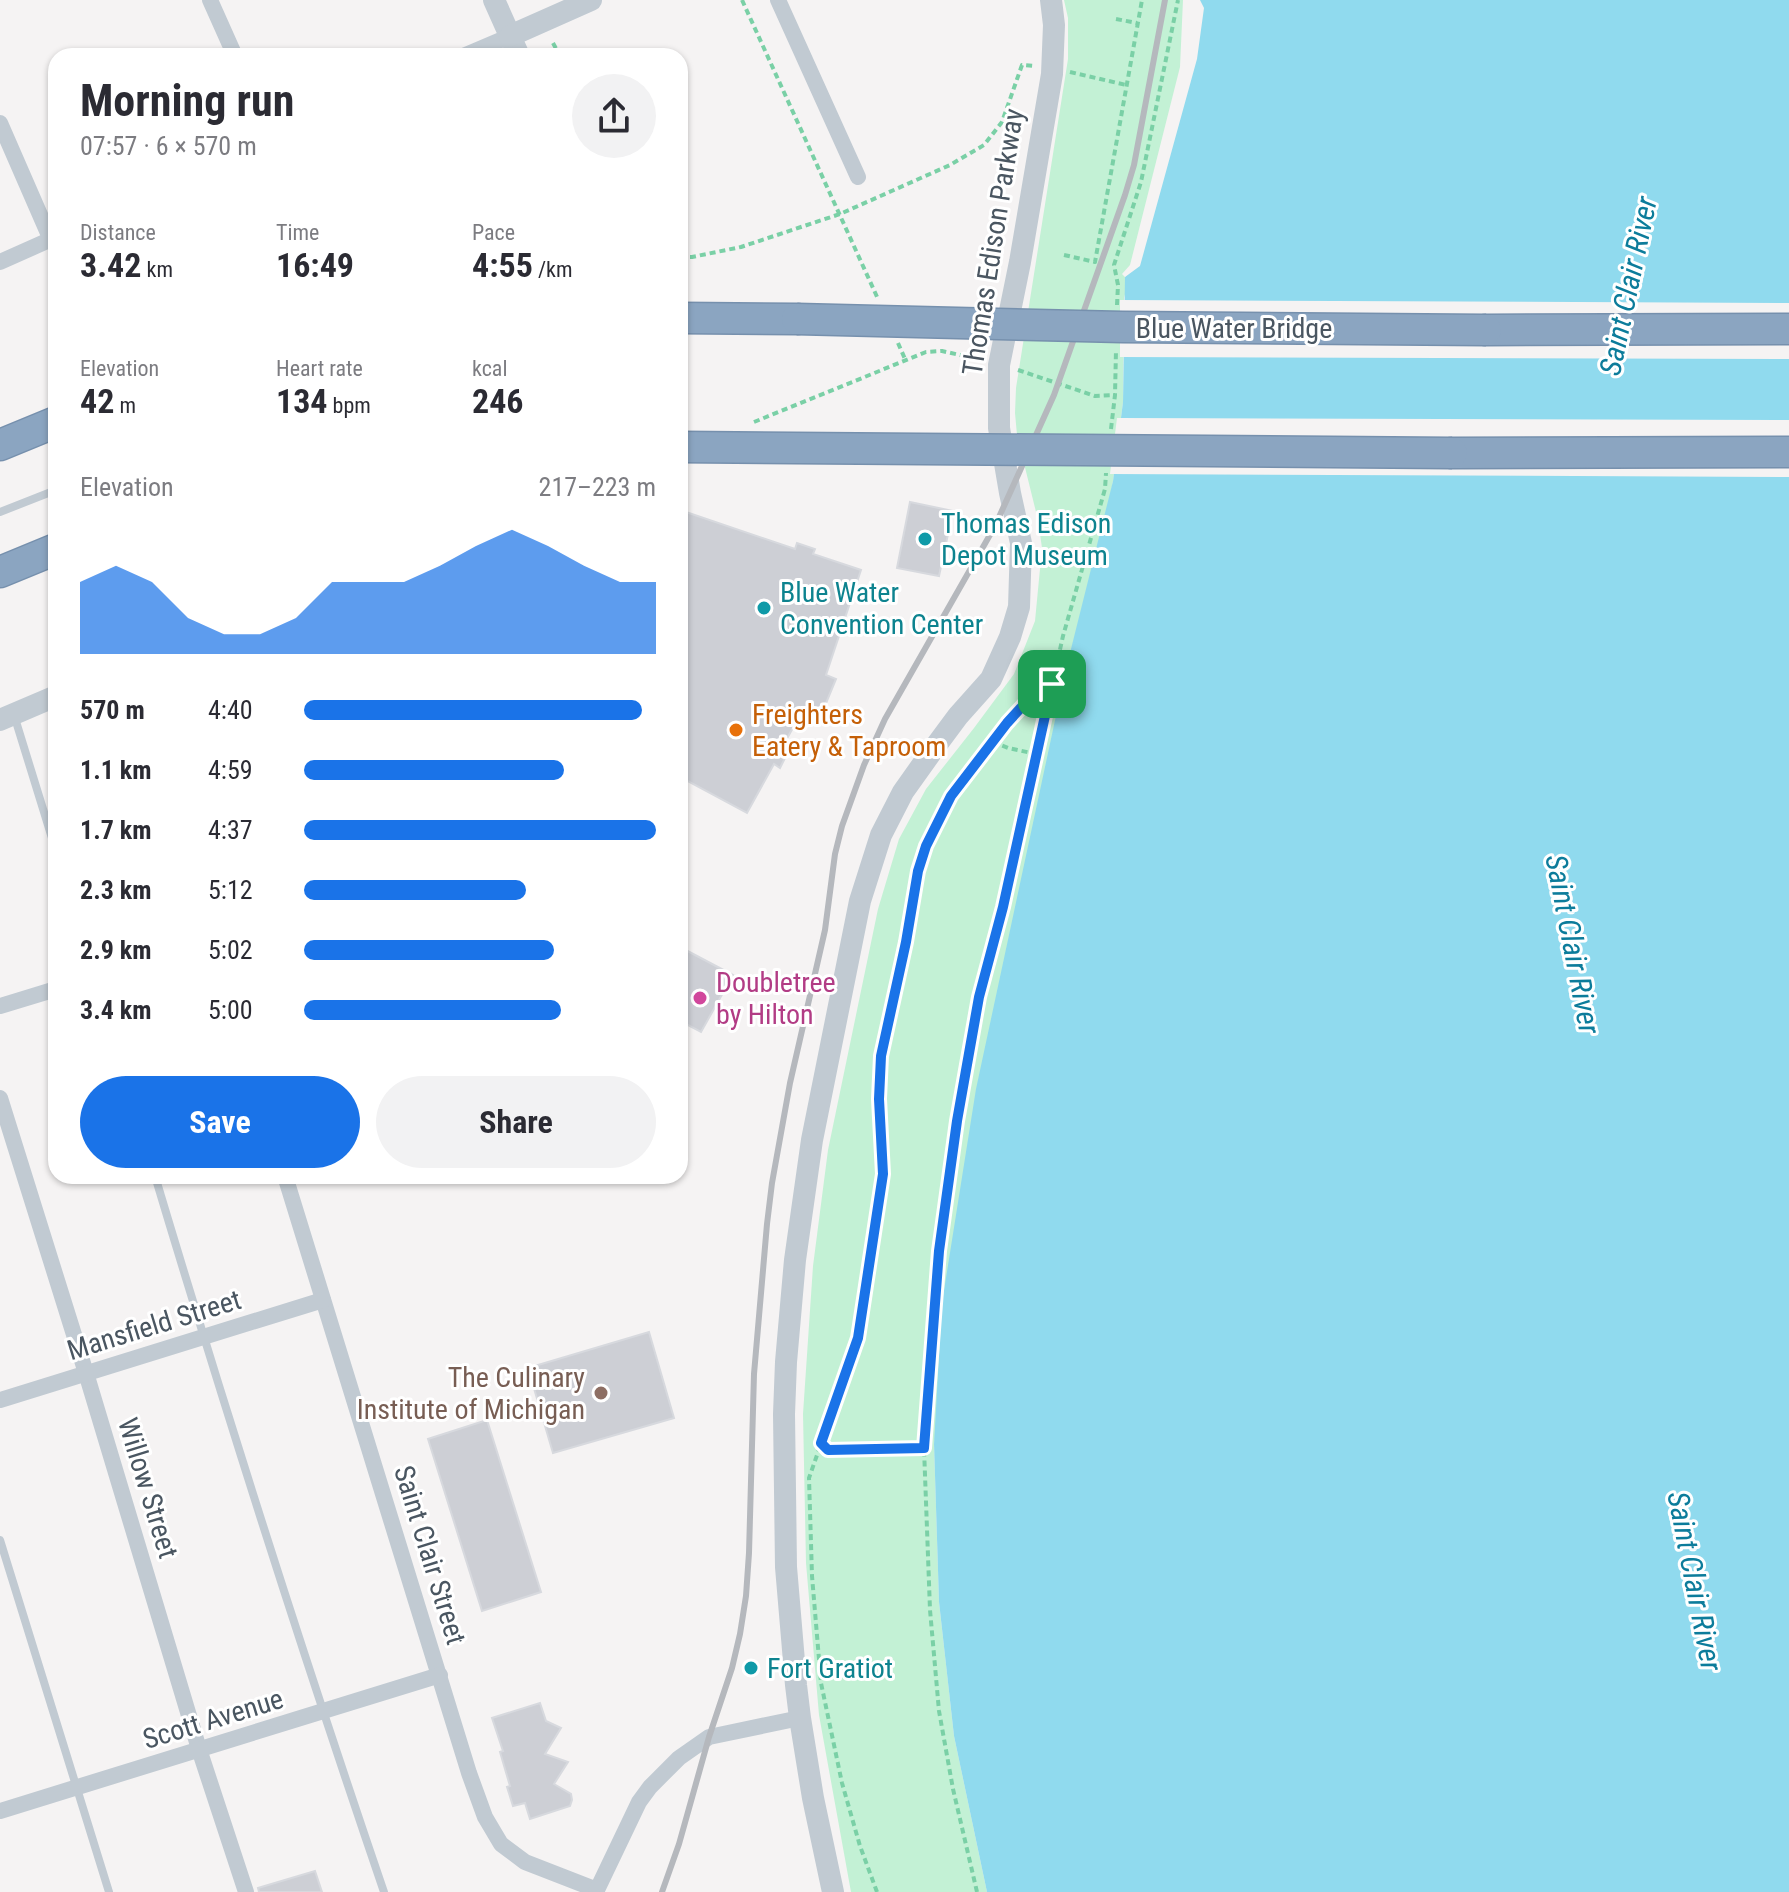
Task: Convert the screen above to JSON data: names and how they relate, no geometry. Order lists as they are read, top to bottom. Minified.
{"streets":{"highway":["Blue Water Bridge"],"street":["Thomas Edison Parkway","Mansfield Street","Willow Street","Saint Clair Street","Scott Avenue"]},"crossings":[["Mansfield Street","Willow Street"],["Mansfield Street","Saint Clair Street"],["Willow Street","Scott Avenue"],["Saint Clair Street","Scott Avenue"]],"water":["Saint Clair River"],"places":["Thomas Edison Depot Museum","Blue Water Convention Center","Freighters Eatery & Taproom","Doubletree by Hilton","The Culinary Institute of Michigan","Fort Gratiot"],"page":{"heading":["Morning run","07:57 · 6 × 570 m"],"stats":[["Distance","3.42 km"],["Time","16:49"],["Pace","4:55 /km"],["Elevation","42 m"],["Heart rate","134 bpm"],["kcal","246"]],"chart":["Elevation","217–223 m"],"list":[{"name":"570 m","note":"4:40"},{"name":"1.1 km","note":"4:59"},{"name":"1.7 km","note":"4:37"},{"name":"2.3 km","note":"5:12"},{"name":"2.9 km","note":"5:02"},{"name":"3.4 km","note":"5:00"}],"buttons":["Save","Share"]}}
